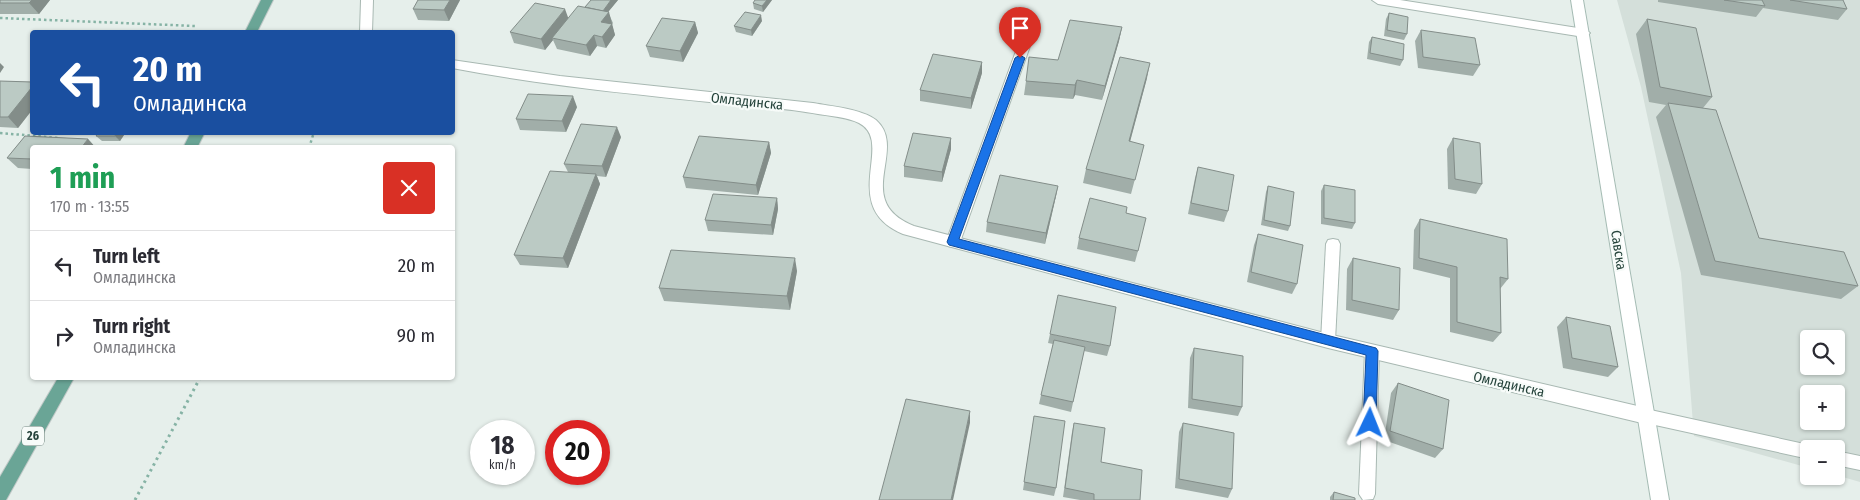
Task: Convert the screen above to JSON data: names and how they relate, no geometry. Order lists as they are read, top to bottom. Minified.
{"streets":{"main road":["26"],"street":["Омладинска","Савска"]},"crossings":[["Омладинска","Савска"]],"page":{"turn":["20 m","Омладинска"],"heading":["1 min","170 m · 13:55"],"list":[{"name":"Turn left","note":"Омладинска","value":"20 m"},{"name":"Turn right","note":"Омладинска","value":"90 m"}],"map_buttons":["+","−"],"speed":"18 km/h","limit":"20"}}
